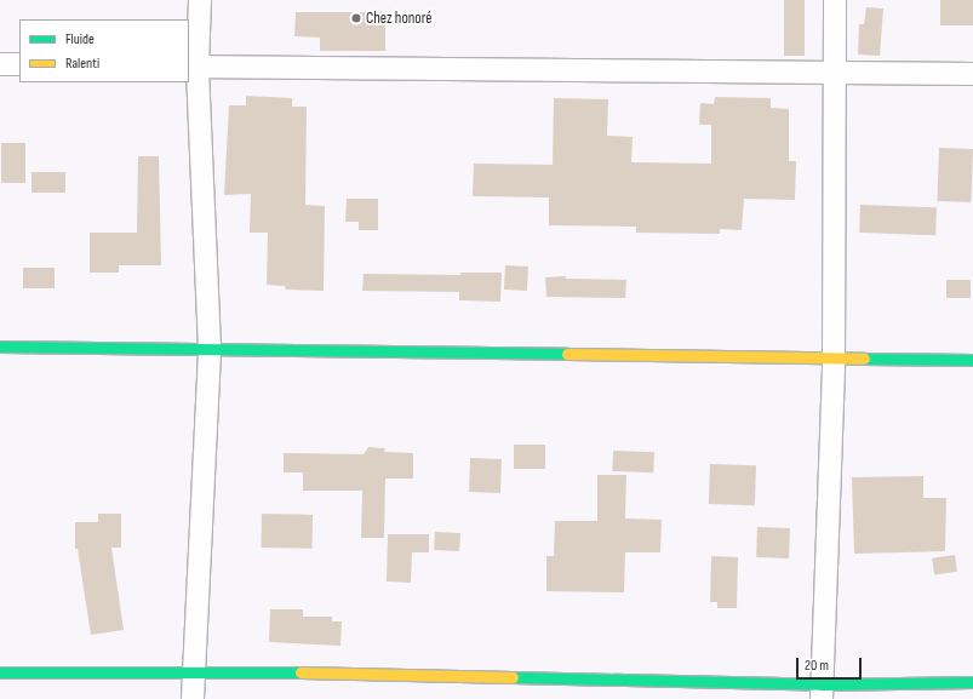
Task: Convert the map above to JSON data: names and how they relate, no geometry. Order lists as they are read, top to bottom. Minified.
{"places":["Chez honoré"],"legend":["Fluide","Ralenti"],"scale_bar":"20 m"}
